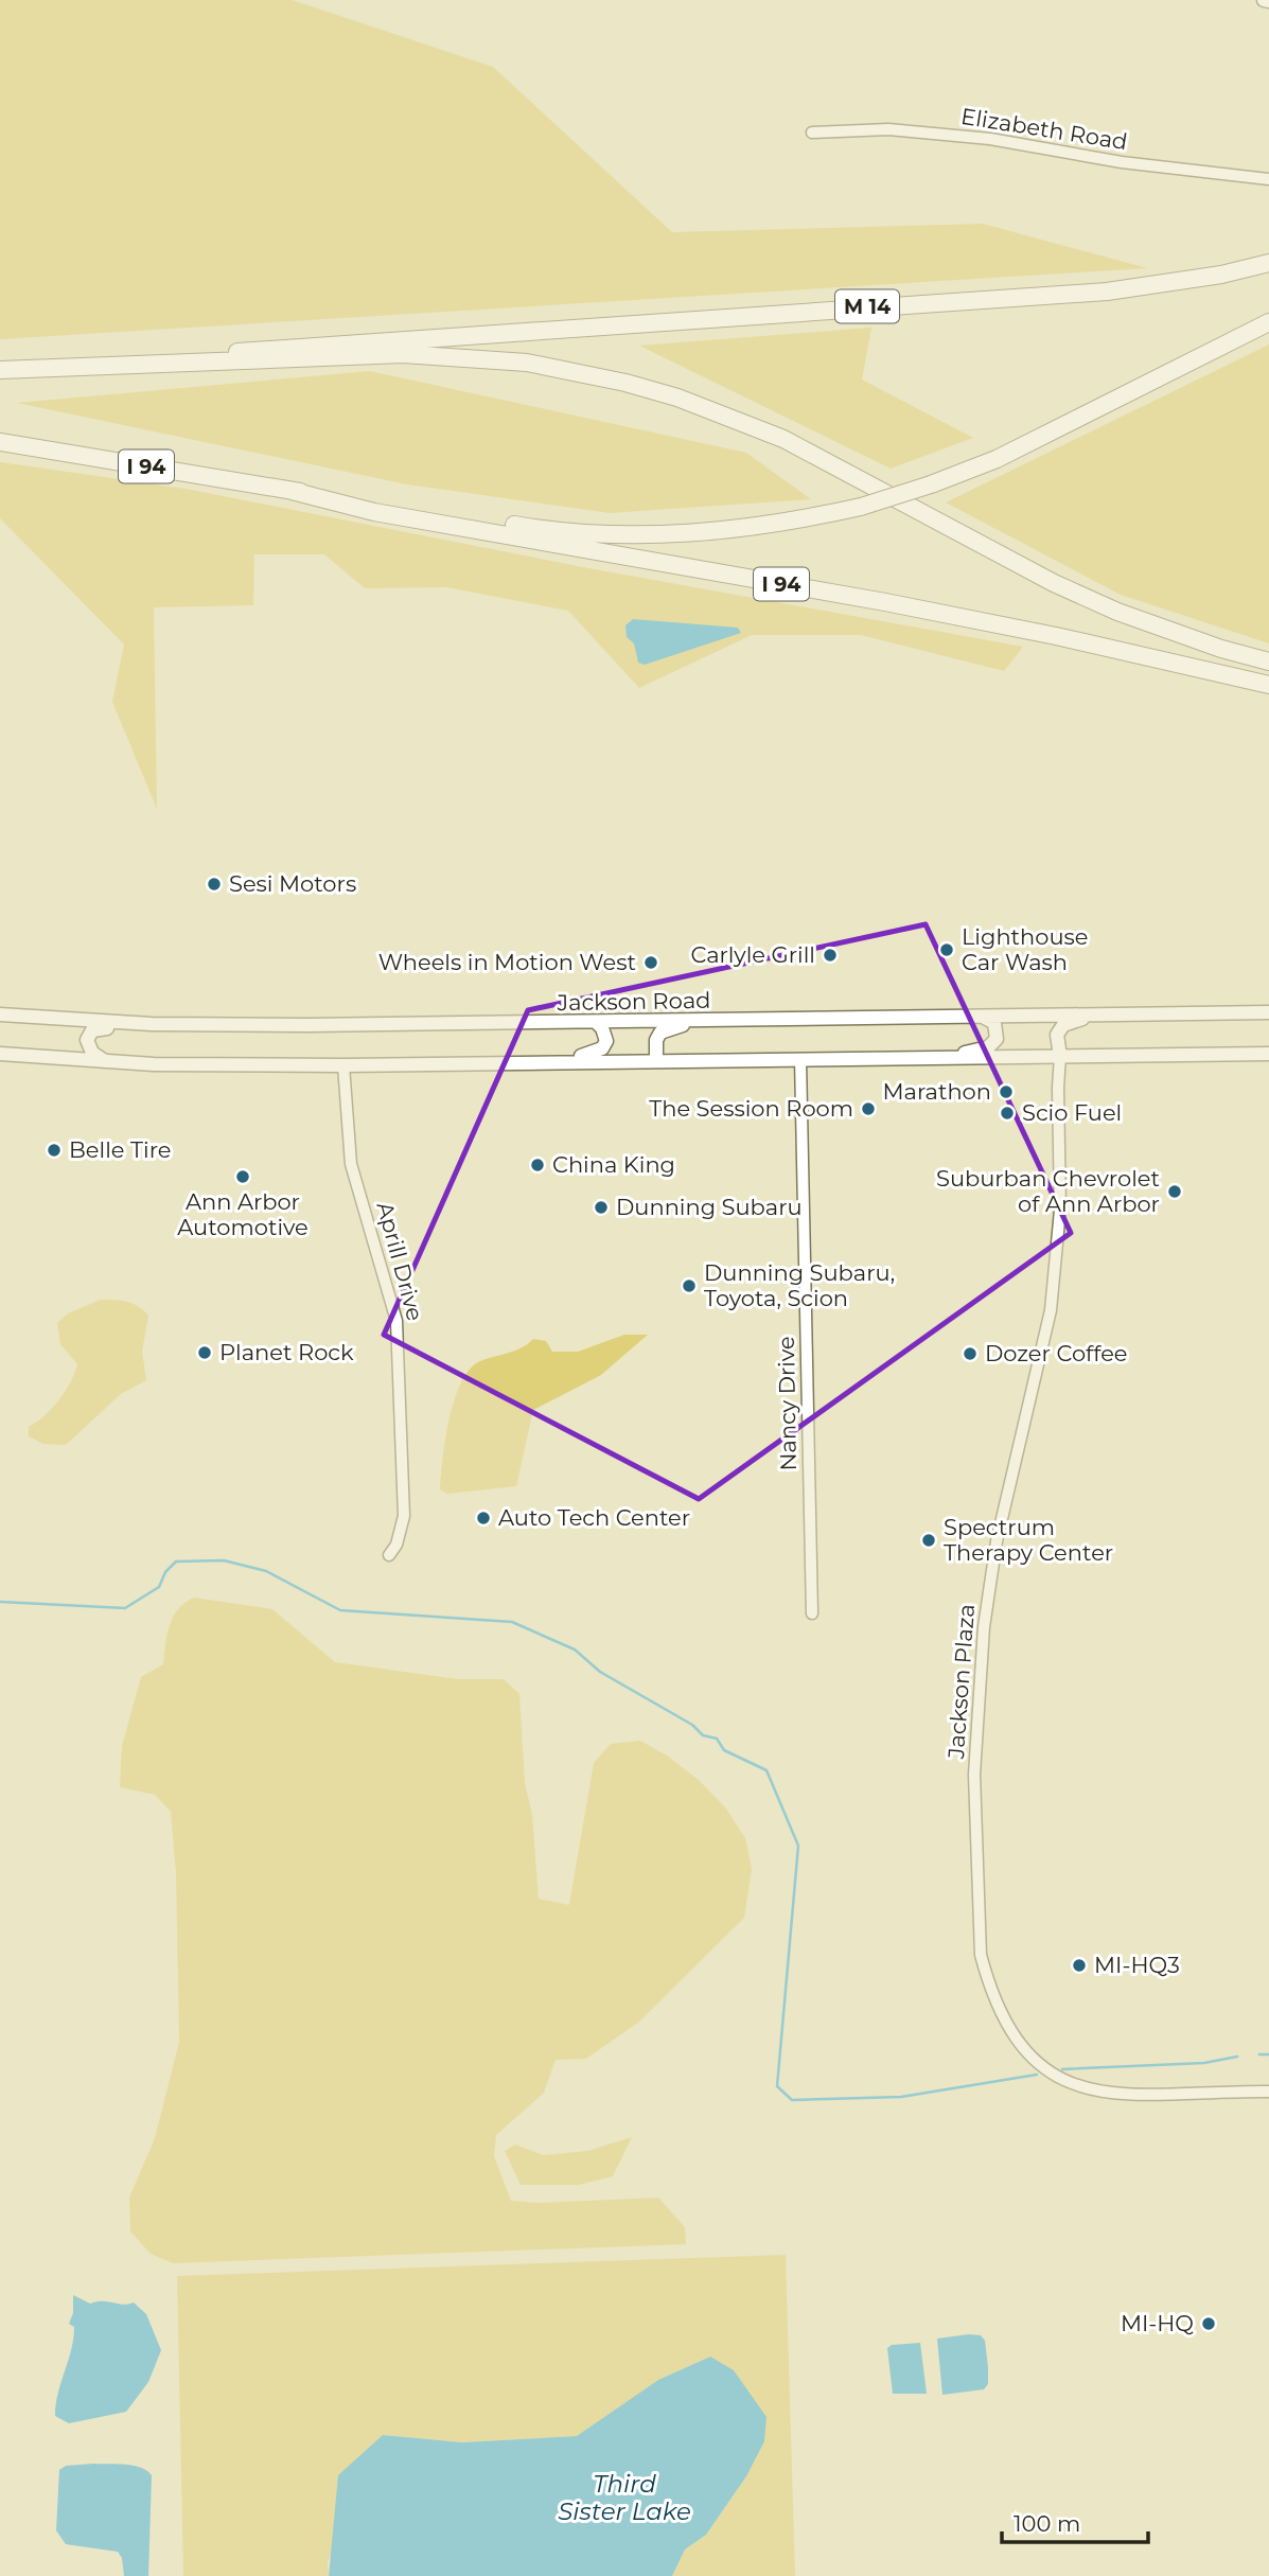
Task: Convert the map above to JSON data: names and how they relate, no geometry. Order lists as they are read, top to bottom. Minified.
{"streets":{"highway":["M 14","I 94"],"main road":["Jackson Road"],"street":["Elizabeth Road","Aprill Drive","Nancy Drive","Jackson Plaza"]},"water":["Third Sister Lake"],"places":["Sesi Motors","Lighthouse Car Wash","Carlyle Grill","Wheels in Motion West","Marathon","The Session Room","Scio Fuel","Belle Tire","China King","Ann Arbor Automotive","Suburban Chevrolet of Ann Arbor","Dunning Subaru","Dunning Subaru, Toyota, Scion","Planet Rock","Dozer Coffee","Auto Tech Center","Spectrum Therapy Center","MI-HQ3","MI-HQ"],"scale_bar":"100 m"}
